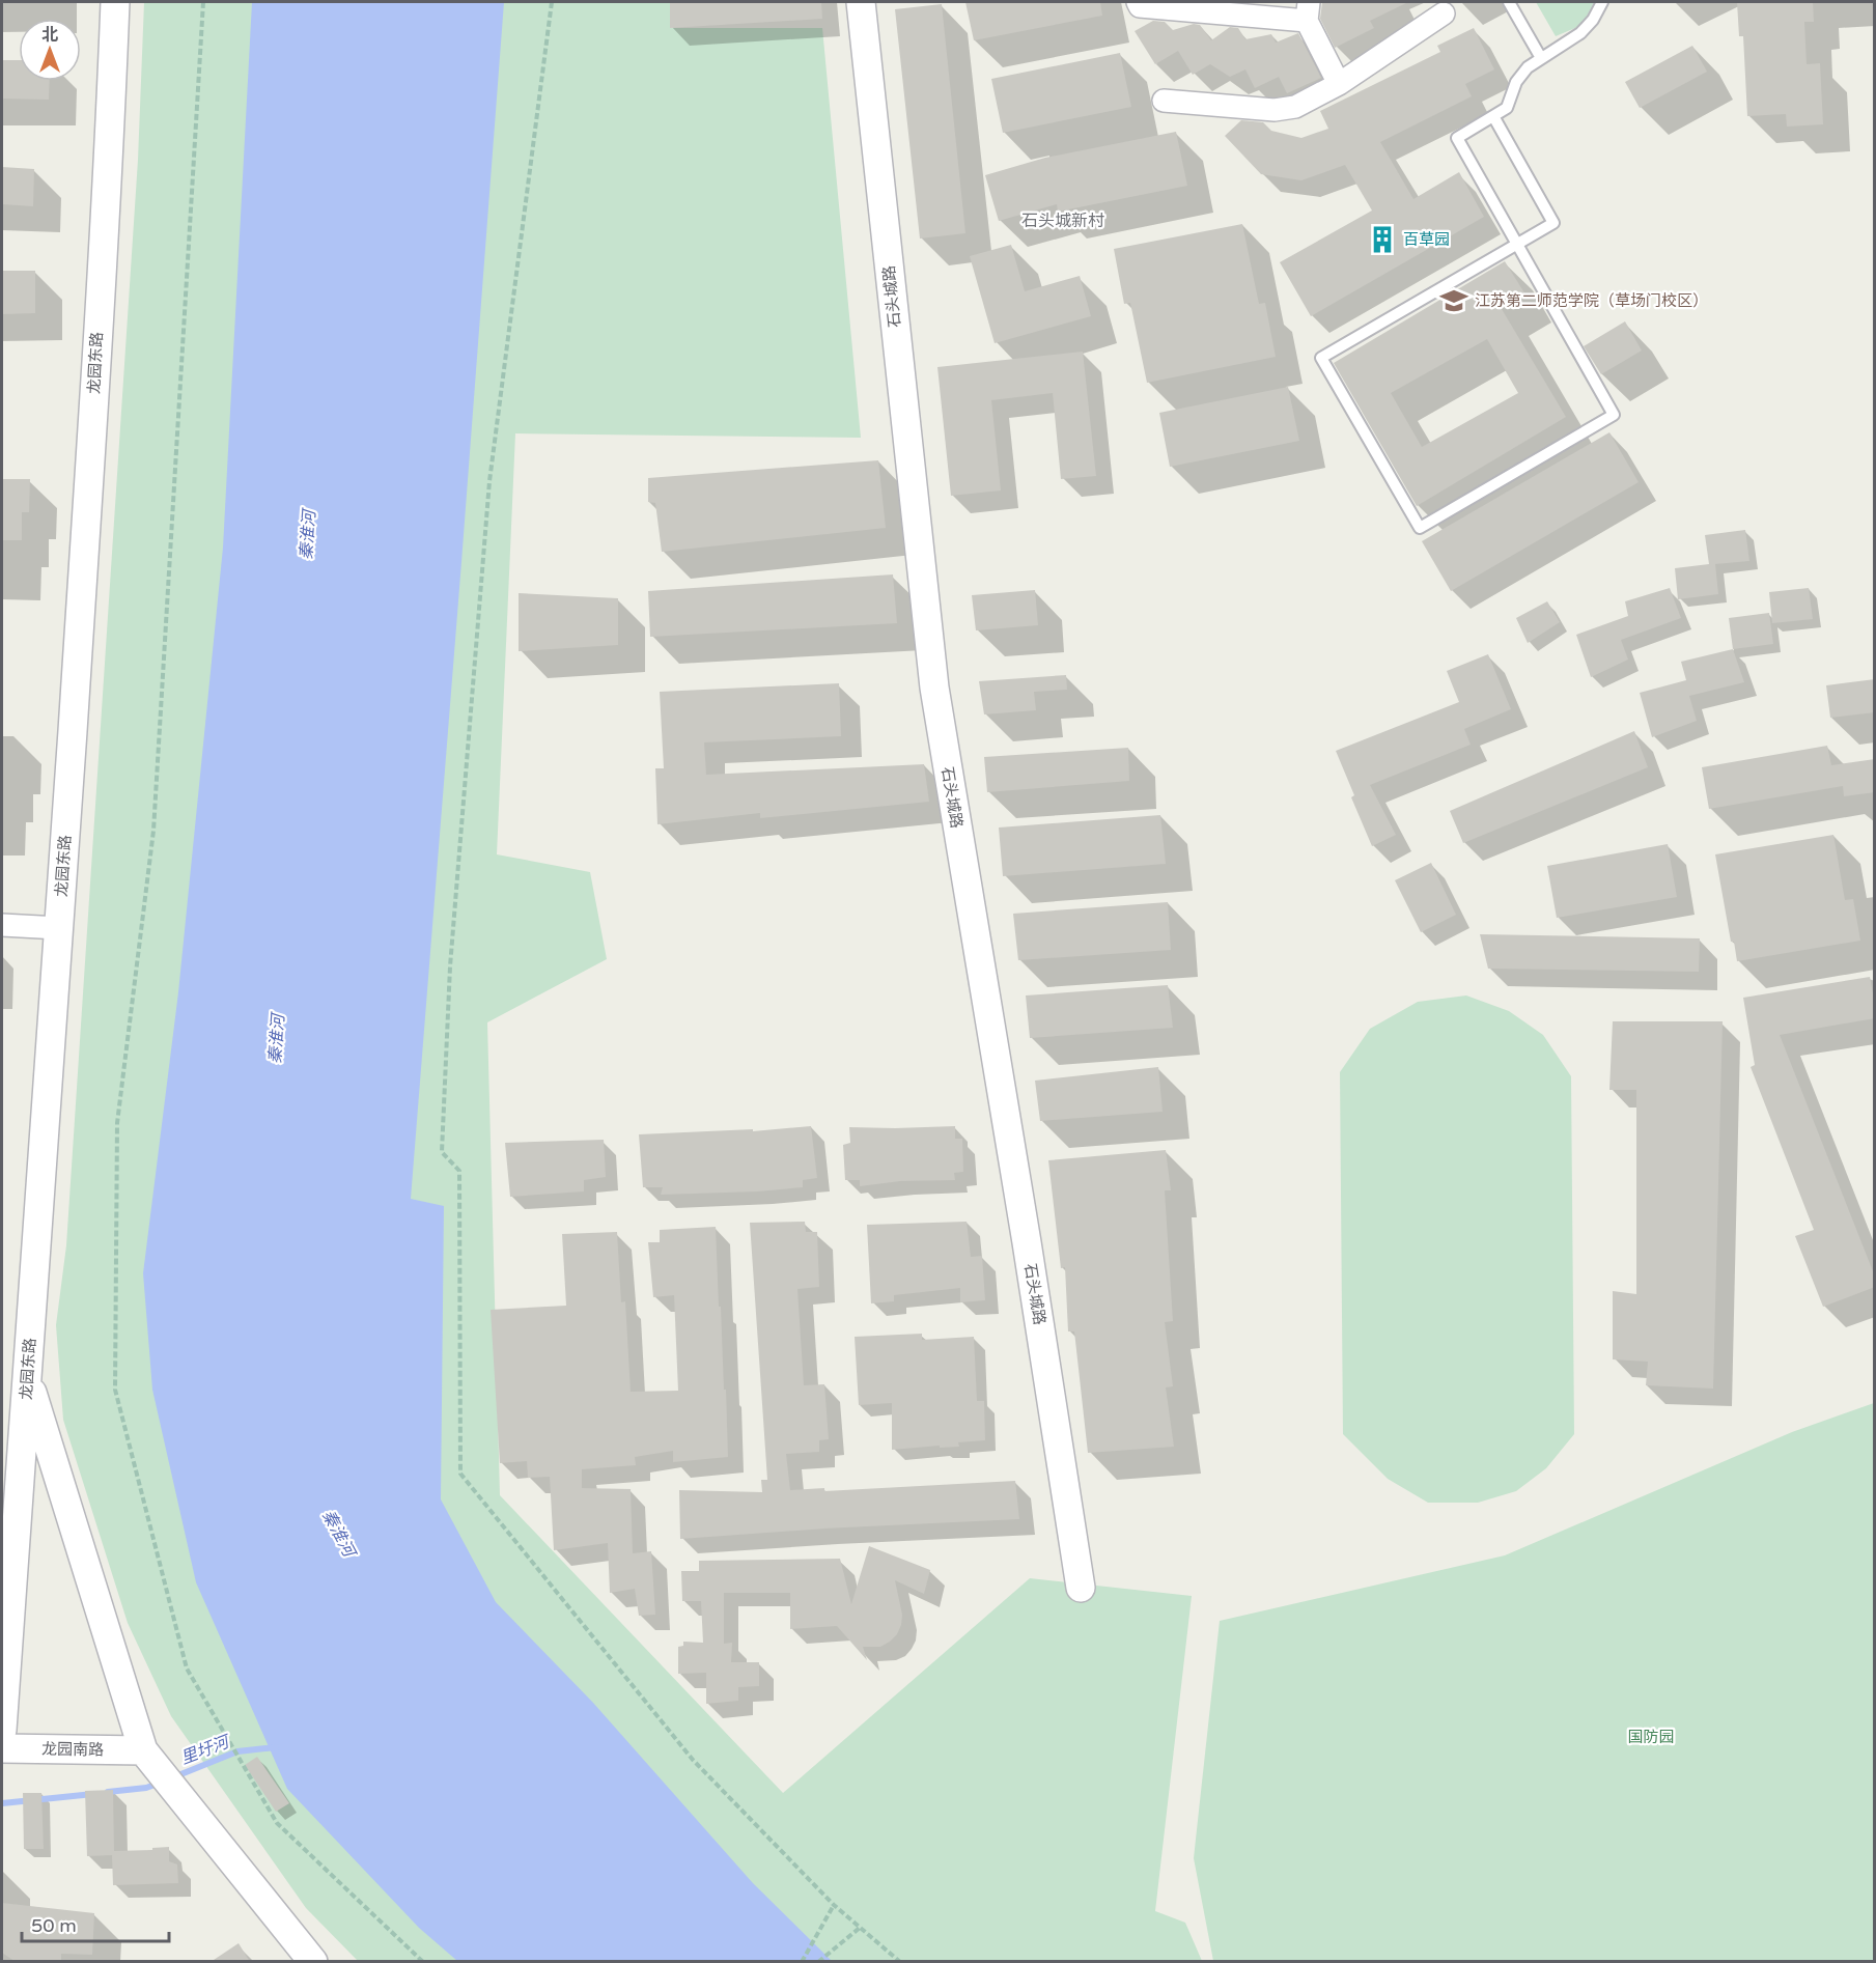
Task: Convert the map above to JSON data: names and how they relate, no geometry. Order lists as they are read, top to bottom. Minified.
{"streets":{"street":["石头城路","龙园东路","龙园南路"]},"districts":["石头城新村"],"water":["秦淮河","里圩河"],"parks":["国防园"],"places":{"building":["百草园"],"school or university":["江苏第二师范学院（草场门校区）"]},"scale_bar":"50 m","north":"top"}
